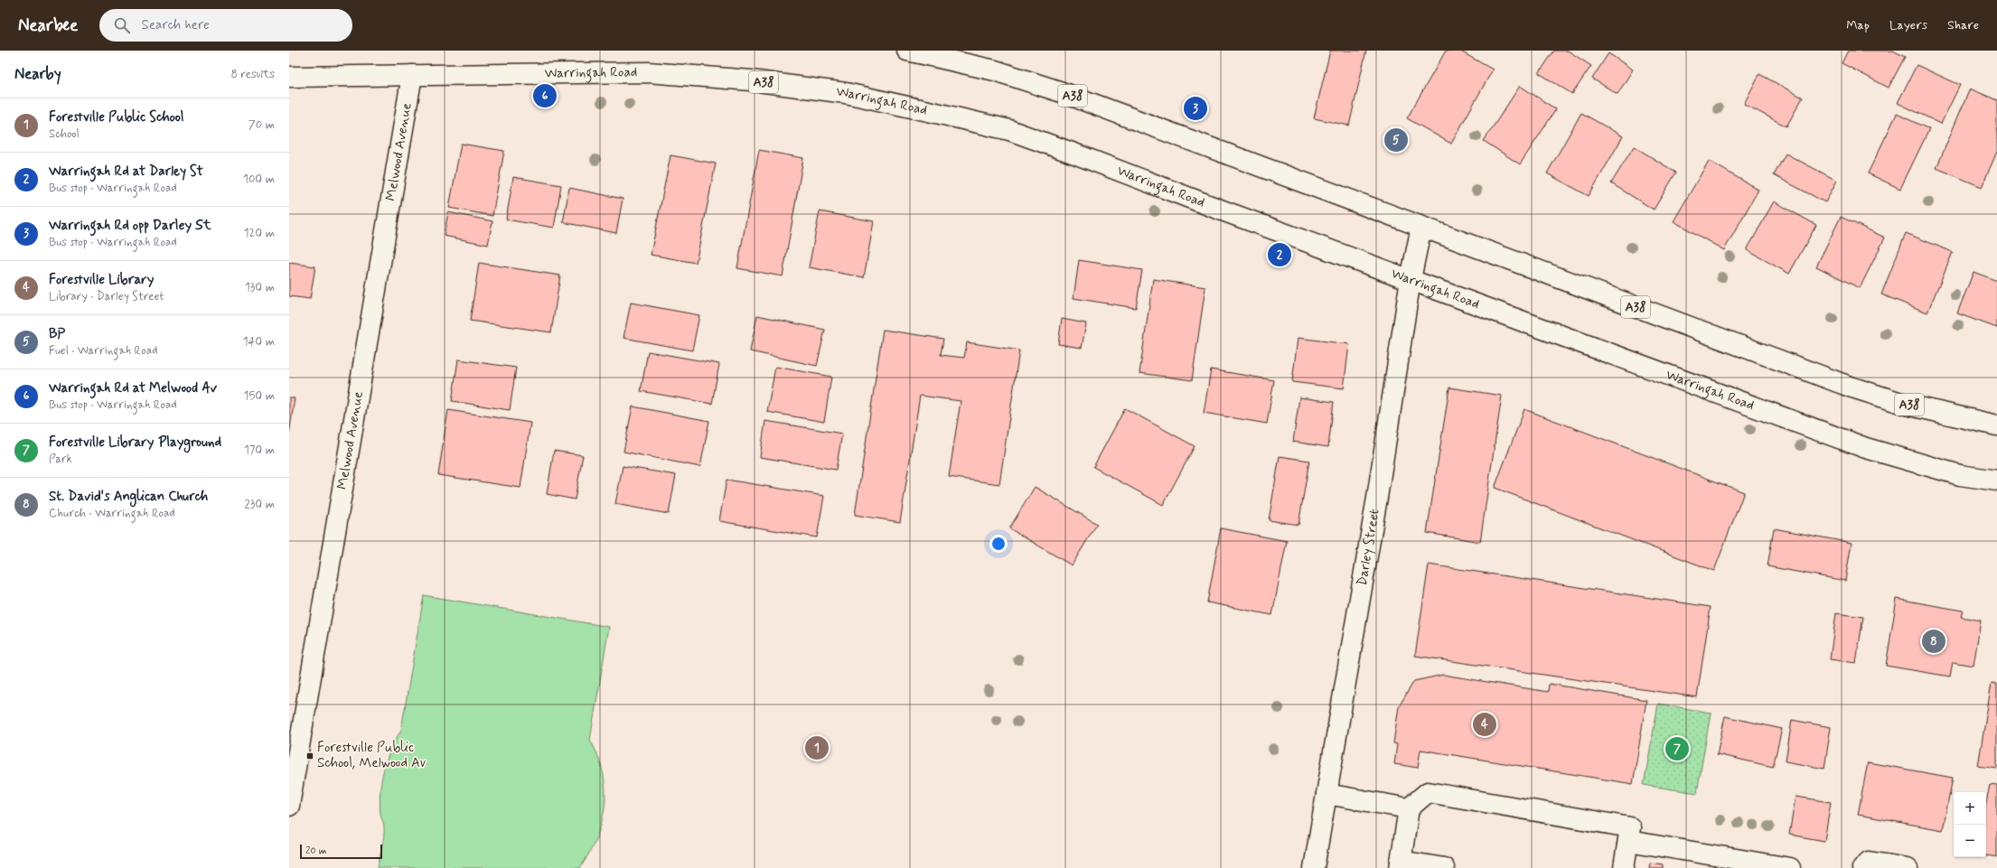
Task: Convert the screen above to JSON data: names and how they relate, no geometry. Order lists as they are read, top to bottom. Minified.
{"streets":{"main road":["Warringah Road","A38","Melwood Avenue","Darley Street"]},"crossings":[["Warringah Road","Melwood Avenue"],["Warringah Road","Darley Street"],["A38","Darley Street"]],"places":{"transit":["Forestville Public School, Melwood Av"]},"scale_bar":"20 m","page":{"header":"Nearbee","search":"Search here","nav":["Map","Layers","Share"],"heading":["Nearby","8 results"],"pins":["6","3","5","2","8","4","1","7"],"list":[{"mark":"1","name":"Forestville Public School","note":"School","value":"70 m"},{"mark":"2","name":"Warringah Rd at Darley St","note":"Bus stop · Warringah Road","value":"100 m"},{"mark":"3","name":"Warringah Rd opp Darley St","note":"Bus stop · Warringah Road","value":"120 m"},{"mark":"4","name":"Forestville Library","note":"Library · Darley Street","value":"130 m"},{"mark":"5","name":"BP","note":"Fuel · Warringah Road","value":"140 m"},{"mark":"6","name":"Warringah Rd at Melwood Av","note":"Bus stop · Warringah Road","value":"150 m"},{"mark":"7","name":"Forestville Library Playground","note":"Park","value":"170 m"},{"mark":"8","name":"St. David's Anglican Church","note":"Church · Warringah Road","value":"230 m"}],"map_buttons":["+","−"],"scale":"20 m"}}
